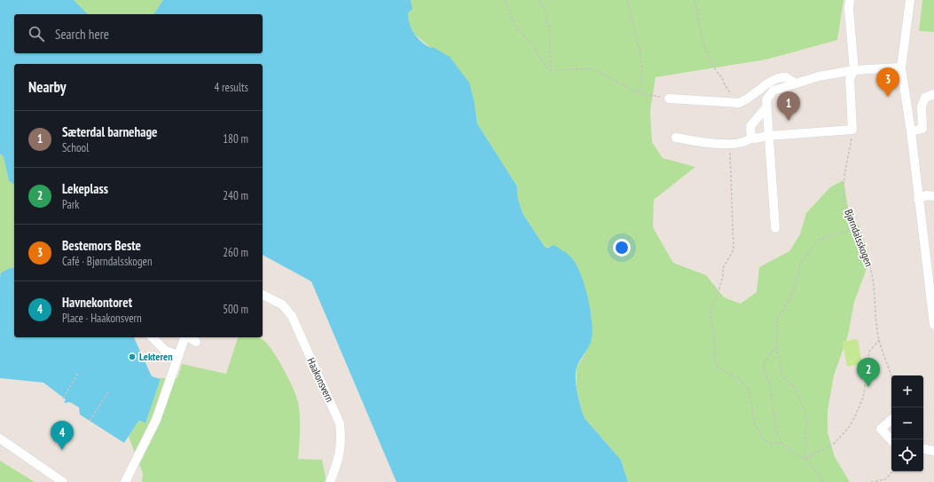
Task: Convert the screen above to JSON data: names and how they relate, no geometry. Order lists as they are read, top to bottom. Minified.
{"streets":{"street":["Haakonsvern"],"path":["Bjørndalsskogen"]},"places":["Lekteren"],"page":{"search":"Search here","heading":["Nearby","4 results"],"pins":["3","1","2","4"],"list":[{"mark":"1","name":"Sæterdal barnehage","note":"School","value":"180 m"},{"mark":"2","name":"Lekeplass","note":"Park","value":"240 m"},{"mark":"3","name":"Bestemors Beste","note":"Café · Bjørndalsskogen","value":"260 m"},{"mark":"4","name":"Havnekontoret","note":"Place · Haakonsvern","value":"500 m"}],"map_buttons":["+","−"]}}
